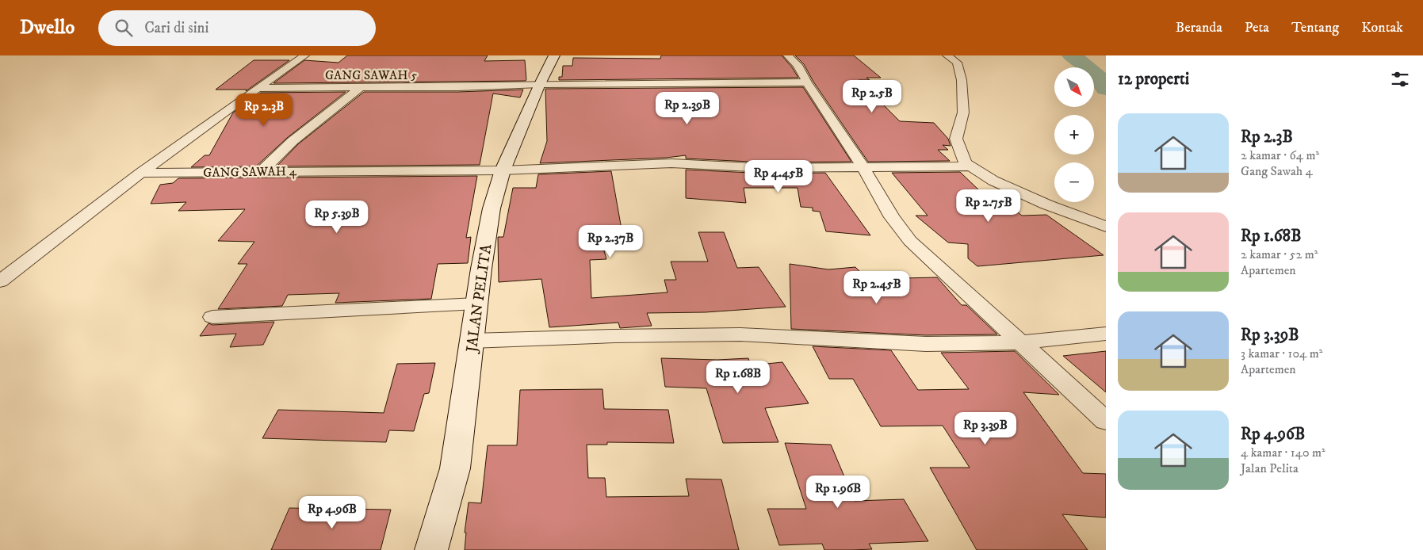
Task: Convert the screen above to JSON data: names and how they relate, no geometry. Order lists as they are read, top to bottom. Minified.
{"streets":{"street":["GANG SAWAH 5","GANG SAWAH 4","JALAN PELITA"]},"crossings":[["GANG SAWAH 5","JALAN PELITA"],["GANG SAWAH 4","JALAN PELITA"]],"north":"bottom right","page":{"header":"Dwello","search":"Cari di sini","nav":["Beranda","Peta","Tentang","Kontak"],"heading":"12 properti","map_buttons":["+","−"],"price":["Rp 2.5B","Rp 2.39B","Rp 2.3B","Rp 4.45B","Rp 2.75B","Rp 5.39B","Rp 2.37B","Rp 2.45B","Rp 1.68B","Rp 3.39B","Rp 1.96B","Rp 4.96B"],"list":[{"name":"Rp 2.3B","note":"2 kamar · 64 m² · Gang Sawah 4"},{"name":"Rp 1.68B","note":"2 kamar · 52 m² · Apartemen"},{"name":"Rp 3.39B","note":"3 kamar · 104 m² · Apartemen"},{"name":"Rp 4.96B","note":"4 kamar · 140 m² · Jalan Pelita"}]}}
